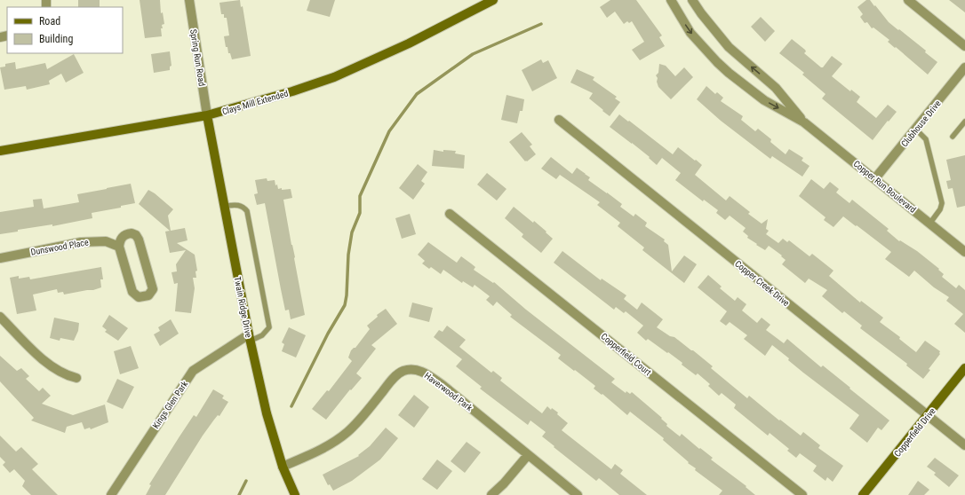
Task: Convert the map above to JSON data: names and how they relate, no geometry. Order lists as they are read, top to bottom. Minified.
{"streets":{"street":["Spring Run Road","Clays Mill Extended","Clubhouse Drive","Copper Run Boulevard","Dunswood Place","Copper Creek Drive","Twain Ridge Drive","Copperfield Court","Haverwood Park","Kings Glen Park","Copperfield Drive"]},"crossings":[["Spring Run Road","Clays Mill Extended"],["Spring Run Road","Twain Ridge Drive"],["Clays Mill Extended","Twain Ridge Drive"],["Clubhouse Drive","Copper Run Boulevard"],["Copper Creek Drive","Copperfield Drive"],["Twain Ridge Drive","Haverwood Park"],["Twain Ridge Drive","Kings Glen Park"]],"legend":["Road","Building"]}
